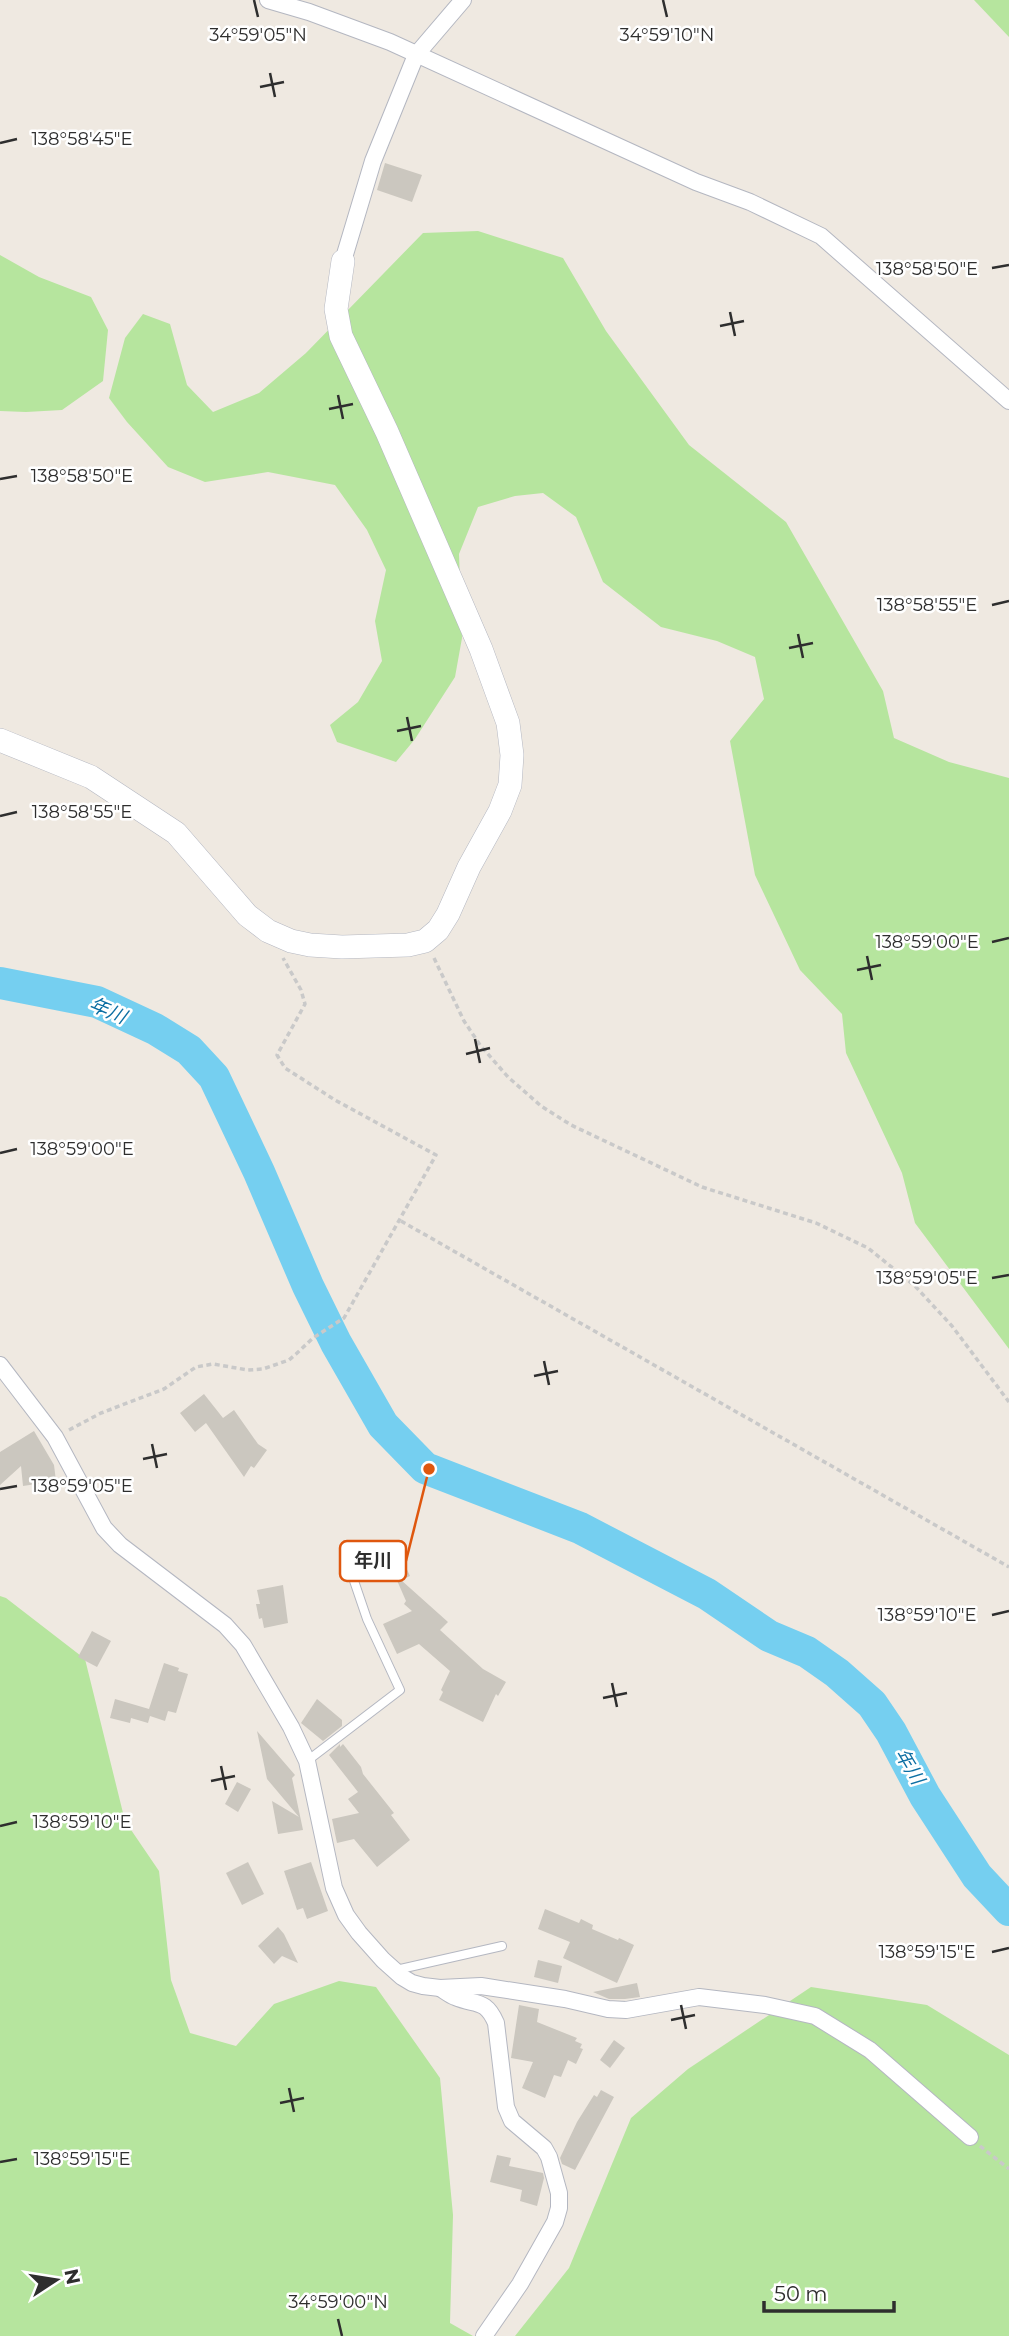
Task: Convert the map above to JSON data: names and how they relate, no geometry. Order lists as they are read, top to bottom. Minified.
{"water":["年川"],"places":["年川"],"scale_bar":"50 m","north":"right","coordinates":["34°59'05\"N","34°59'10\"N","138°58'45\"E","138°58'50\"E","138°58'55\"E","138°59'00\"E","138°59'05\"E","138°59'10\"E","138°59'15\"E","34°59'00\"N"]}
